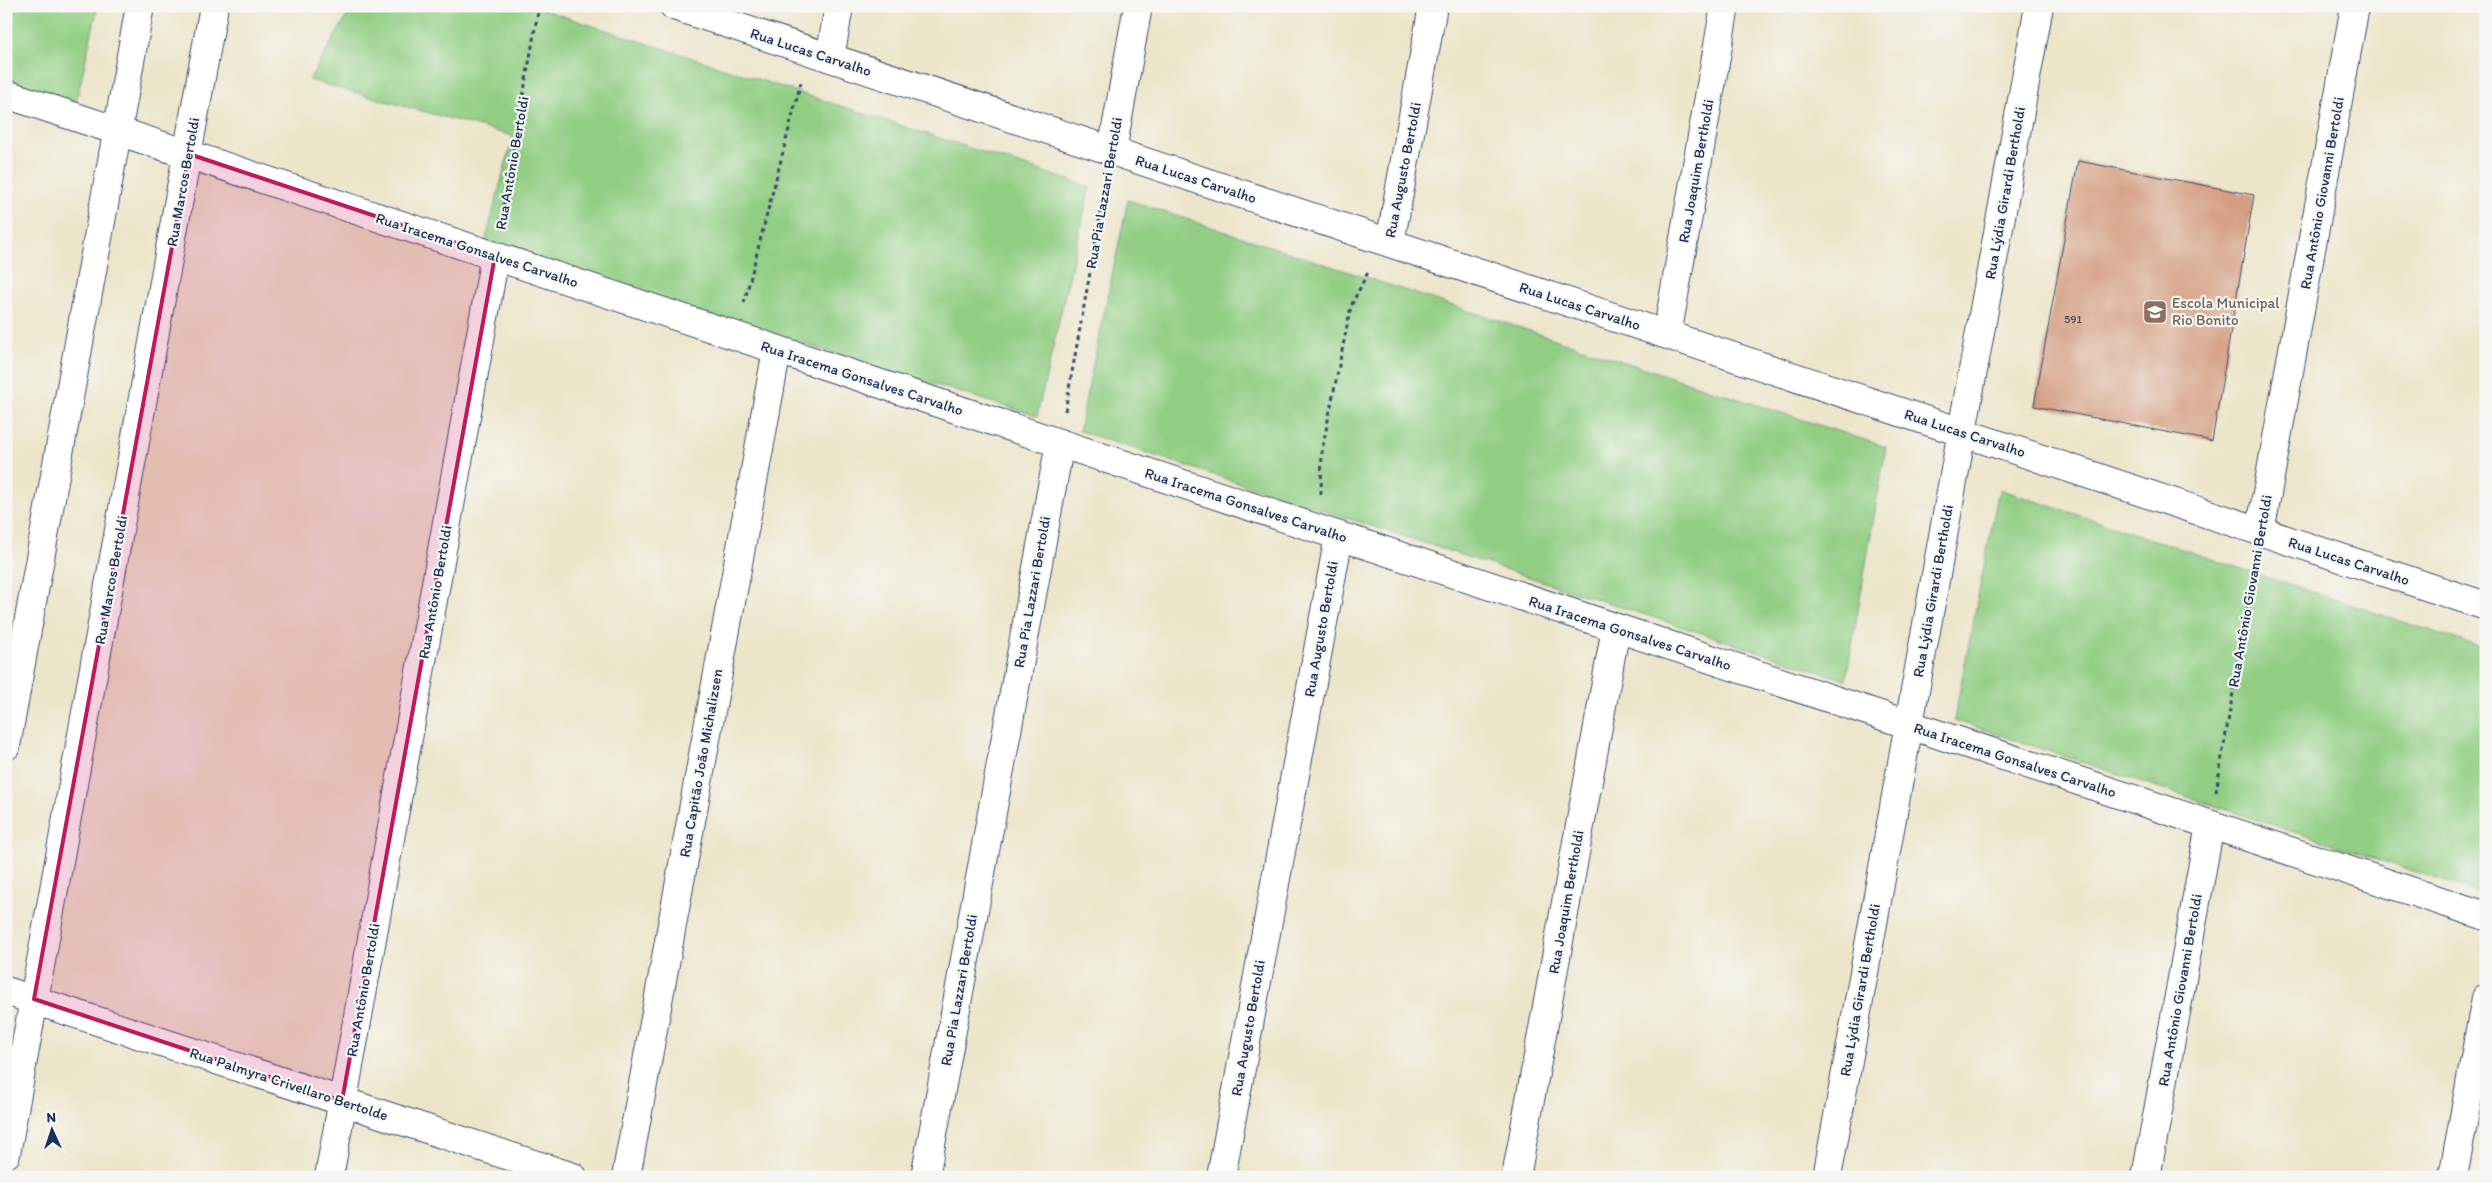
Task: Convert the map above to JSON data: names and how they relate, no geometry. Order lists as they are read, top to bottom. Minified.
{"streets":{"street":["Rua Lucas Carvalho","Rua Antônio Bertoldi","Rua Augusto Bertoldi","Rua Joaquim Bertholdi","Rua Marcos Bertoldi","Rua Pia Lazzari Bertoldi","Rua Lýdia Girardi Bertholdi","Rua Antônio Giovanni Bertoldi","Rua Iracema Gonsalves Carvalho","Rua Capitão João Michalizsen","Rua Palmyra Crivellaro Bertolde"]},"crossings":[["Rua Lucas Carvalho","Rua Augusto Bertoldi"],["Rua Lucas Carvalho","Rua Joaquim Bertholdi"],["Rua Lucas Carvalho","Rua Pia Lazzari Bertoldi"],["Rua Lucas Carvalho","Rua Lýdia Girardi Bertholdi"],["Rua Lucas Carvalho","Rua Antônio Giovanni Bertoldi"],["Rua Antônio Bertoldi","Rua Iracema Gonsalves Carvalho"],["Rua Antônio Bertoldi","Rua Palmyra Crivellaro Bertolde"],["Rua Augusto Bertoldi","Rua Iracema Gonsalves Carvalho"],["Rua Joaquim Bertholdi","Rua Iracema Gonsalves Carvalho"],["Rua Marcos Bertoldi","Rua Iracema Gonsalves Carvalho"],["Rua Marcos Bertoldi","Rua Palmyra Crivellaro Bertolde"],["Rua Pia Lazzari Bertoldi","Rua Iracema Gonsalves Carvalho"],["Rua Lýdia Girardi Bertholdi","Rua Iracema Gonsalves Carvalho"],["Rua Antônio Giovanni Bertoldi","Rua Iracema Gonsalves Carvalho"],["Rua Iracema Gonsalves Carvalho","Rua Capitão João Michalizsen"]],"places":{"school or university":["Escola Municipal Rio Bonito"]},"house_numbers":["591"],"north":"top"}
